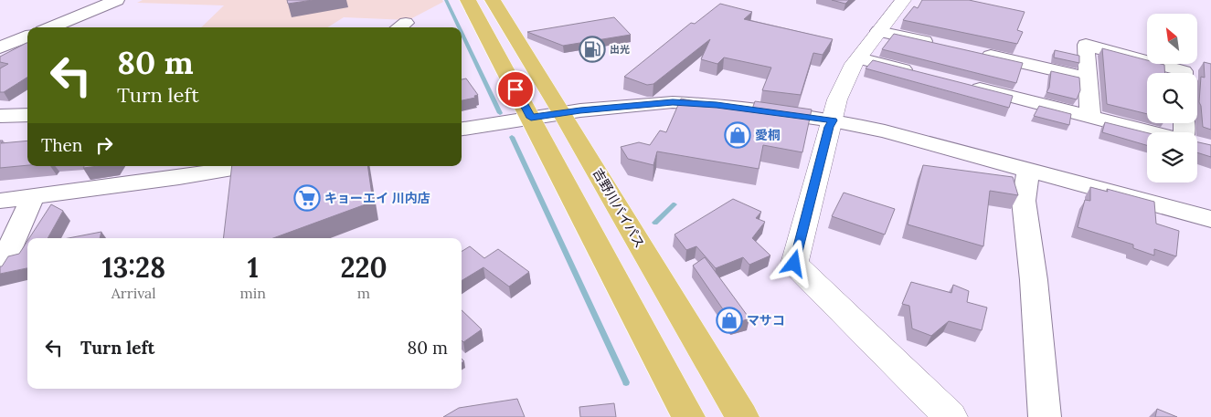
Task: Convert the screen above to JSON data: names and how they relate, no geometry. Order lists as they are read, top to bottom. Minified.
{"streets":{"highway":["吉野川バイパス"]},"places":{"fuel station":["出光"],"shop":["愛桐","マサコ"],"supermarket":["キョーエイ 川内店"]},"north":"top left","page":{"turn":["80 m","Turn left"],"then":"Then","eta":["13:28","Arrival","1","min","220","m"],"list":[{"name":"Turn left","value":"80 m"}]}}
